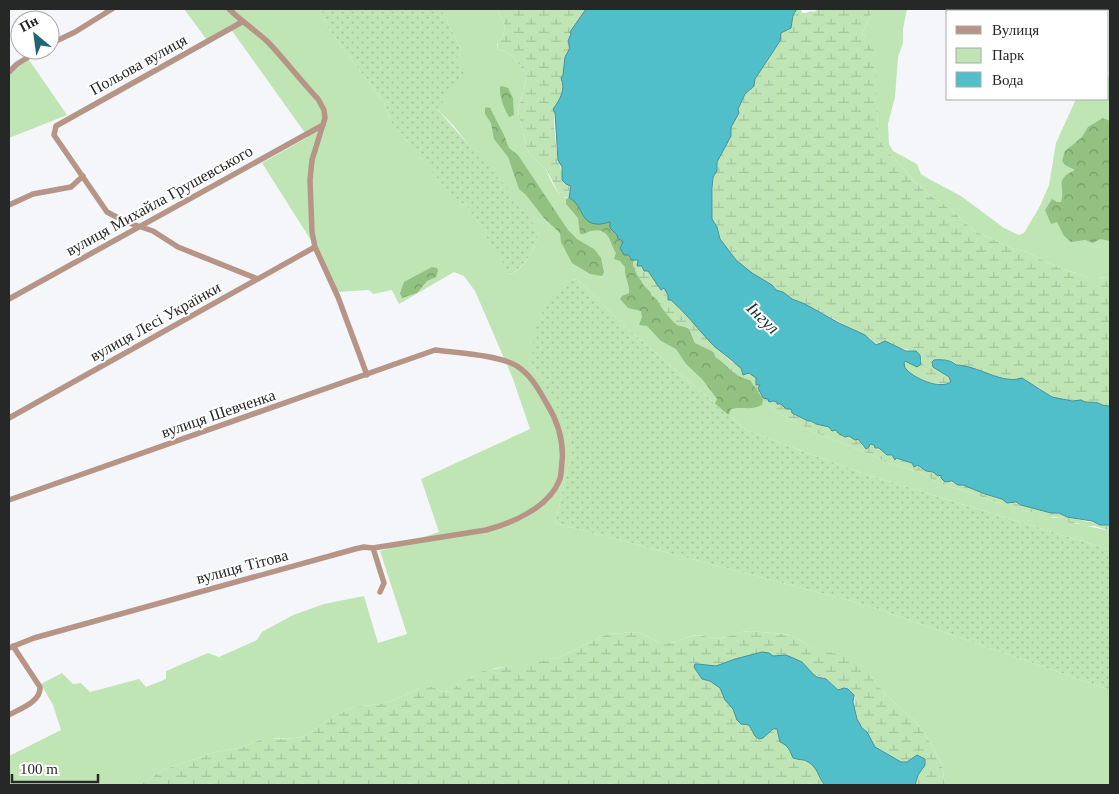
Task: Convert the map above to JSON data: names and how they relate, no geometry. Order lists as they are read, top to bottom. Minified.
{"streets":{"street":["Польова вулиця","вулиця Михайла Грушевського","вулиця Лесі Українки","вулиця Шевченка","вулиця Тітова"]},"crossings":[["вулиця Шевченка","вулиця Тітова"]],"water":["Інгул"],"legend":["Вулиця","Парк","Вода"],"scale_bar":"100 m","north":"top left"}
